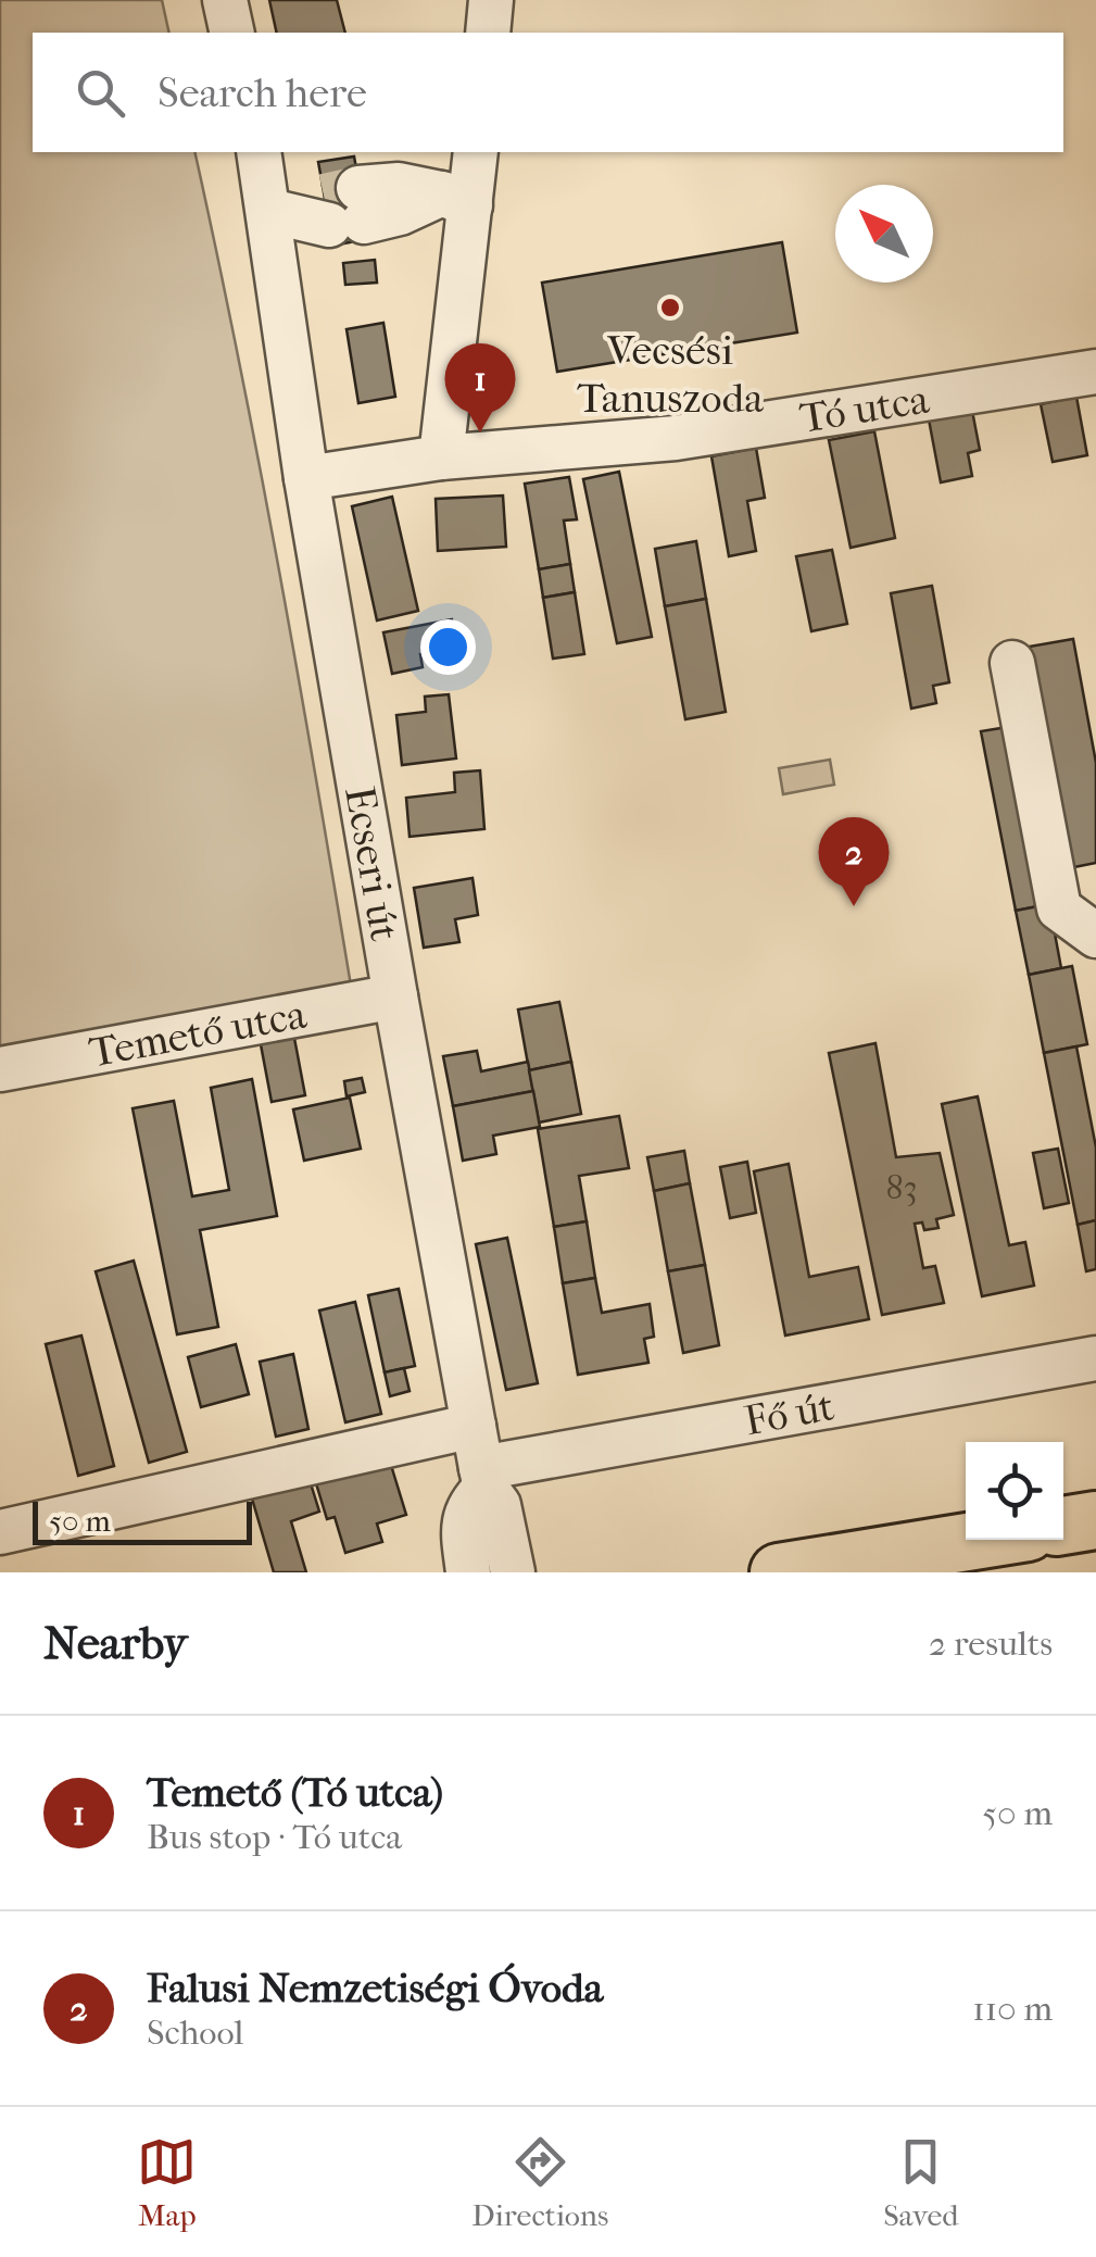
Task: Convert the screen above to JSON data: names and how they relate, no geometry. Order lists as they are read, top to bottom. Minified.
{"streets":{"street":["Tó utca","Ecseri út","Temető utca","Fő út"]},"crossings":[["Tó utca","Ecseri út"],["Ecseri út","Temető utca"],["Ecseri út","Fő út"]],"places":["Vecsési Tanuszoda"],"house_numbers":["83"],"scale_bar":"50 m","north":"top left","page":{"search":"Search here","pins":["1","2"],"scale":"50 m","heading":["Nearby","2 results"],"list":[{"mark":"1","name":"Temető (Tó utca)","note":"Bus stop · Tó utca","value":"50 m"},{"mark":"2","name":"Falusi Nemzetiségi Óvoda","note":"School","value":"110 m"}],"nav":["Map","Directions","Saved"]}}
